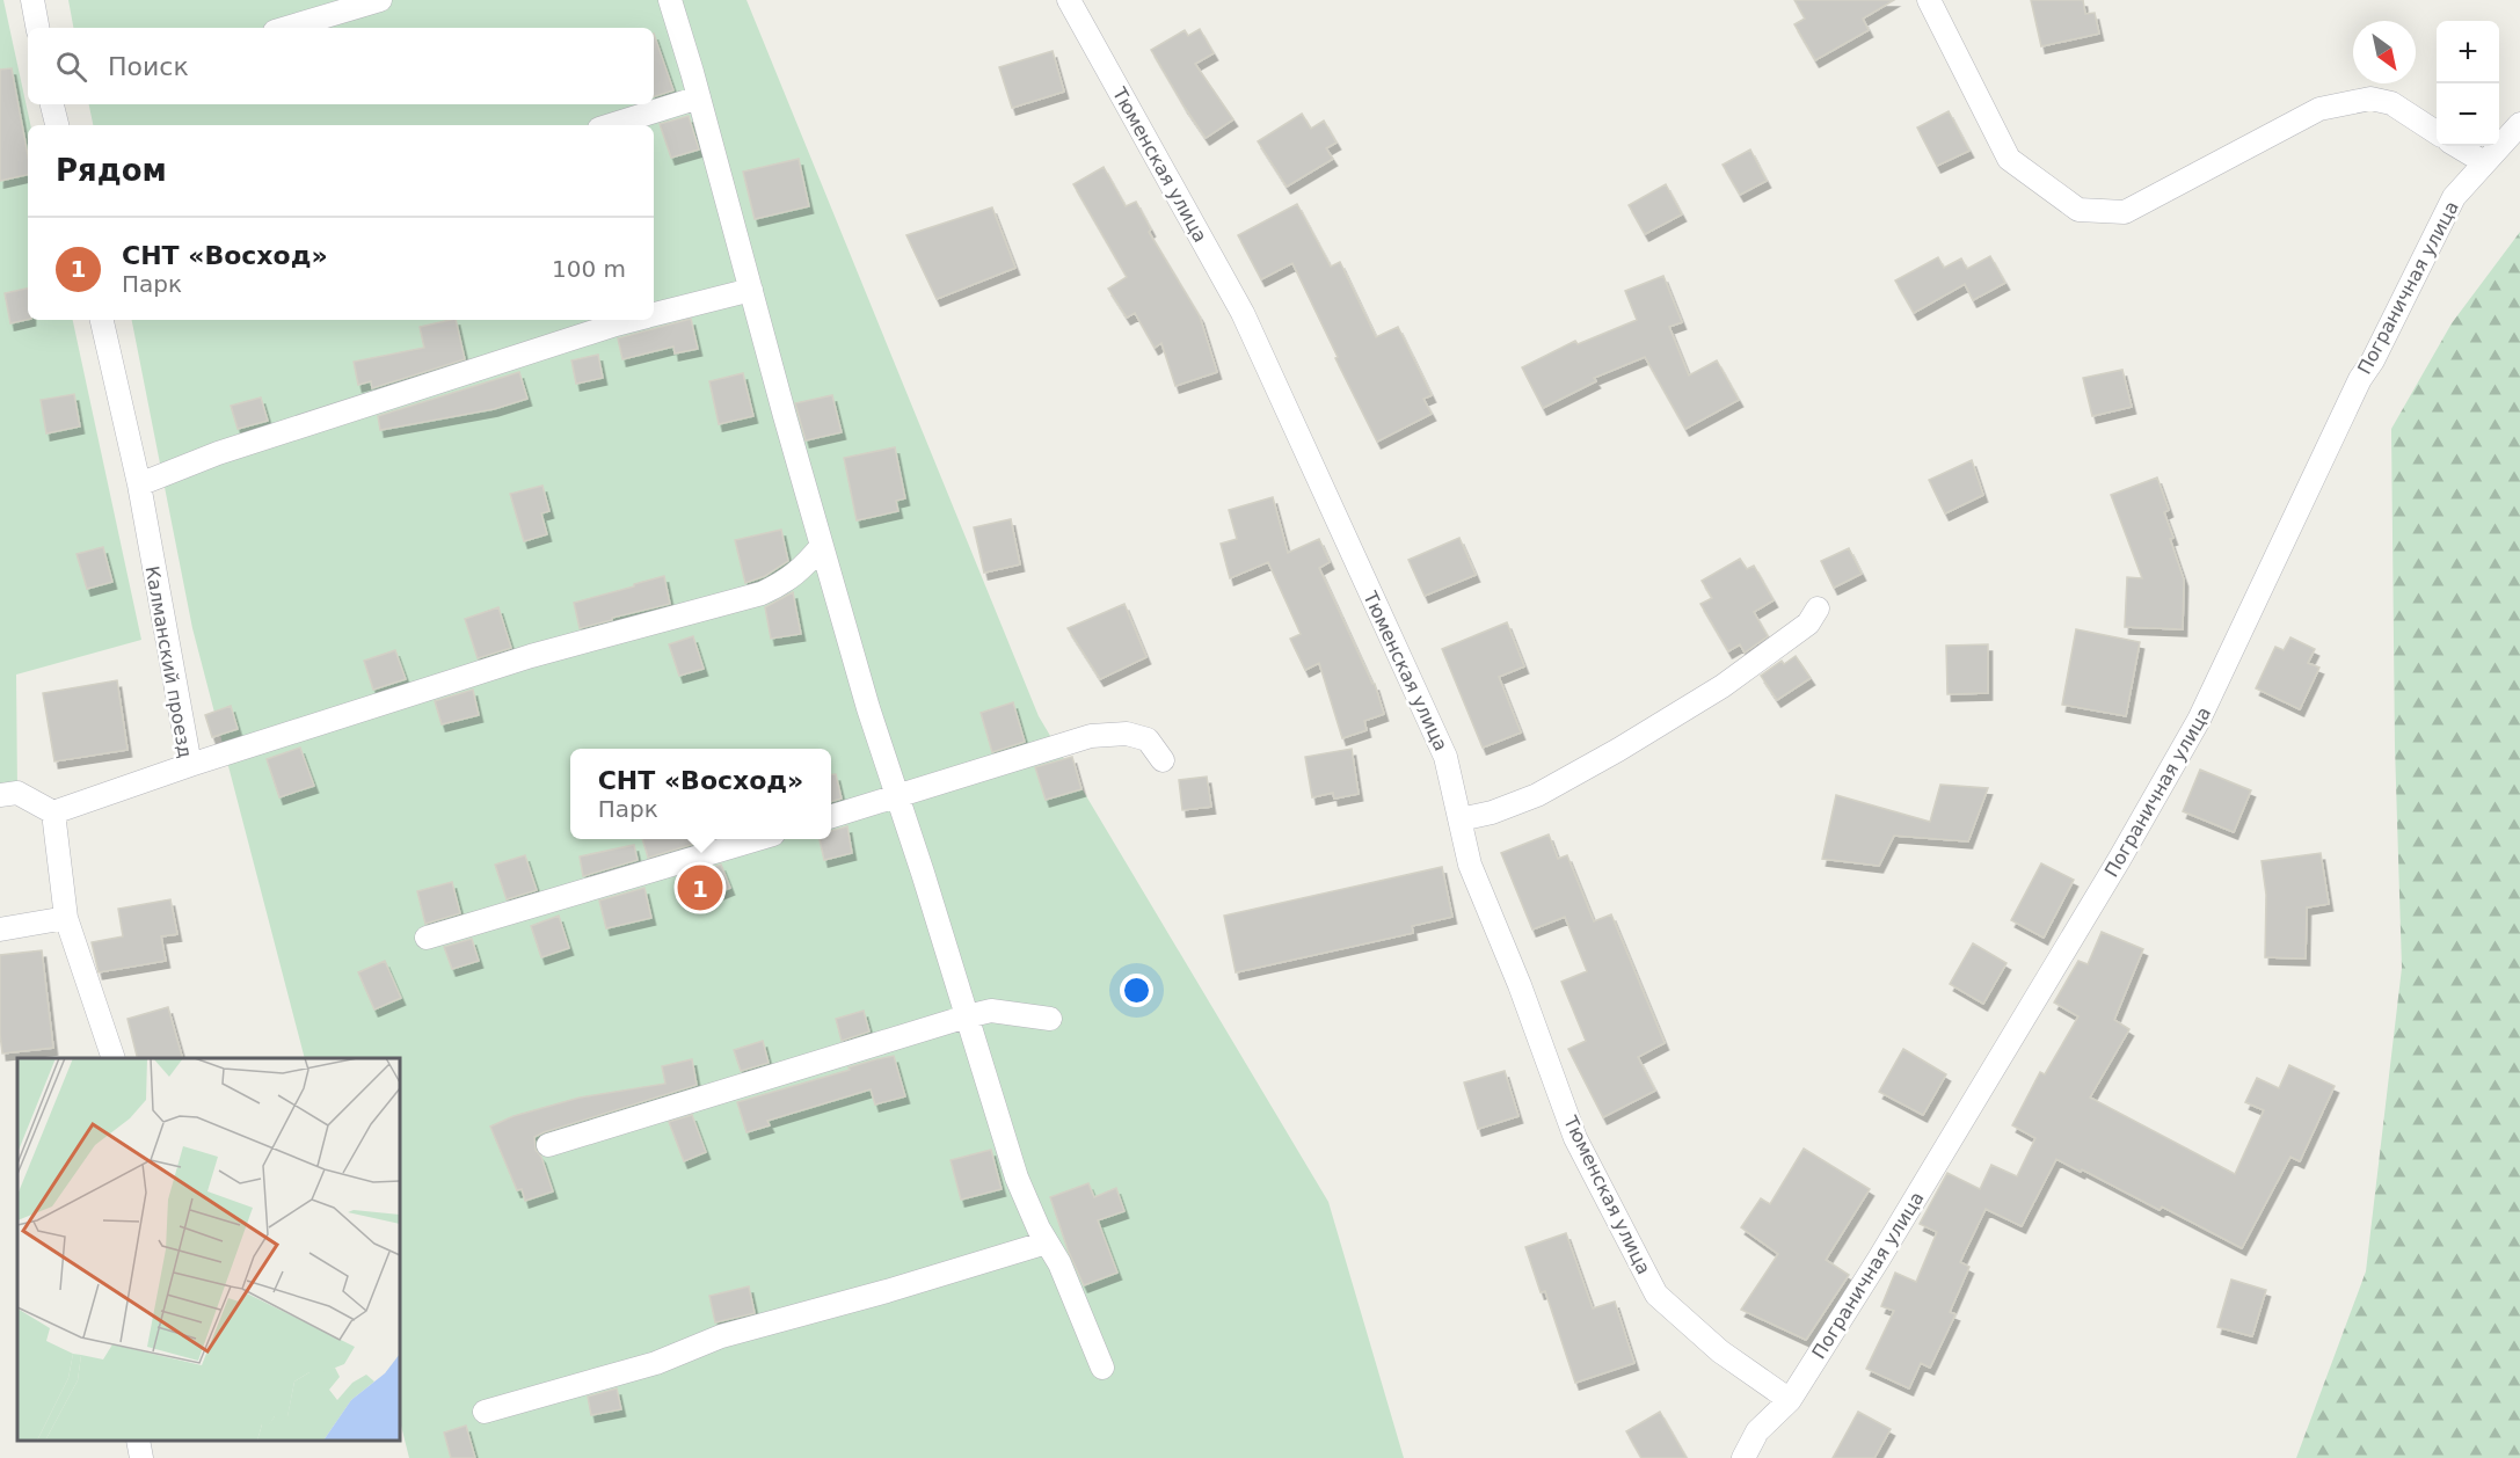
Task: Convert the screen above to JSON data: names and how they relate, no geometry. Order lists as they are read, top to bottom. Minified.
{"streets":{"street":["Тюменская улица","Пограничная улица","Калманский проезд"]},"crossings":[["Тюменская улица","Пограничная улица"]],"north":"bottom right","page":{"map_buttons":["+","−"],"search":"Поиск","heading":"Рядом","list":[{"mark":"1","name":"СНТ «Восход»","note":"Парк","value":"100 m"}],"popup":["СНТ «Восход»","Парк"],"pins":"1"}}
